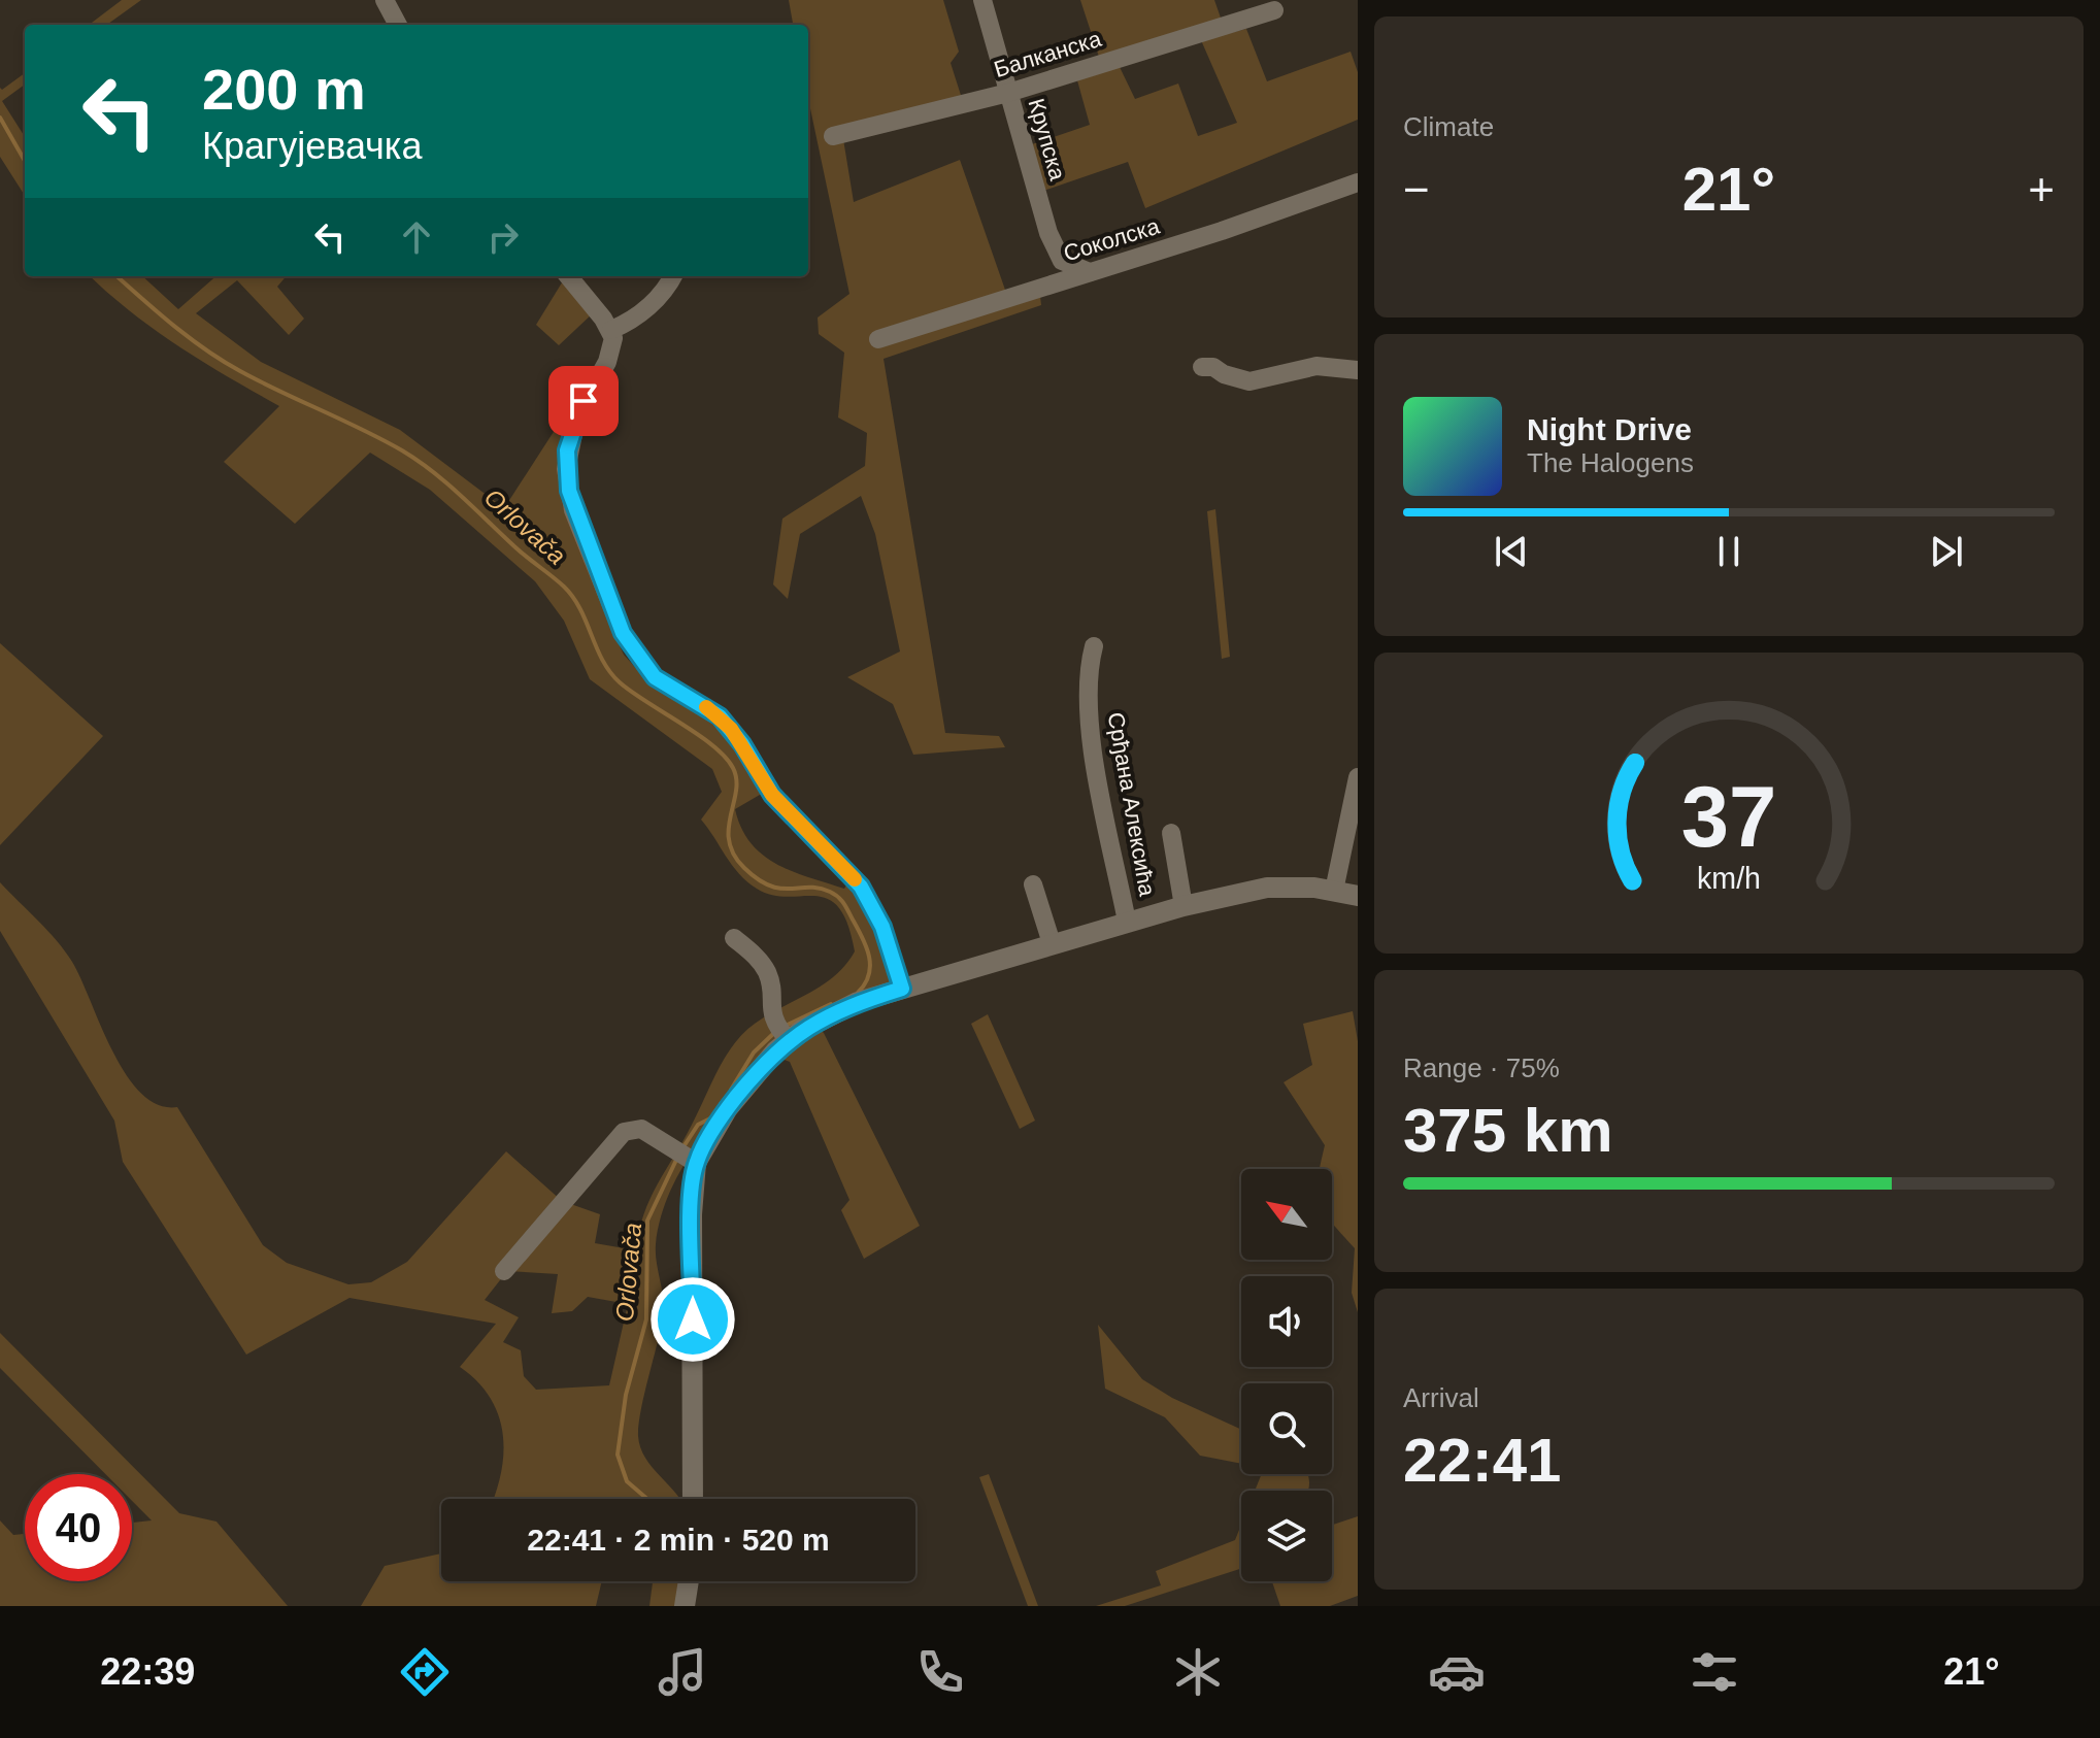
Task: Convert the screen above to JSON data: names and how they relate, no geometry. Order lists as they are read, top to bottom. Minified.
{"streets":{"street":["Балканска","Крупска","Соколска","Срђана Алексића"]},"crossings":[["Балканска","Крупска"],["Крупска","Соколска"]],"water":["Orlovača"],"north":"top left","page":{"tile":["Climate",["Range · 75%","375 km"],["Arrival","22:41"]],"turn":["200 m","Крагујевачка"],"heat":["−","21°","+"],"song":["Night Drive","The Halogens"],"limit":"40","trip":"22:41 · 2 min · 520 m","tabs":["22:39","21°"],"gauge":["37","km/h"]}}
